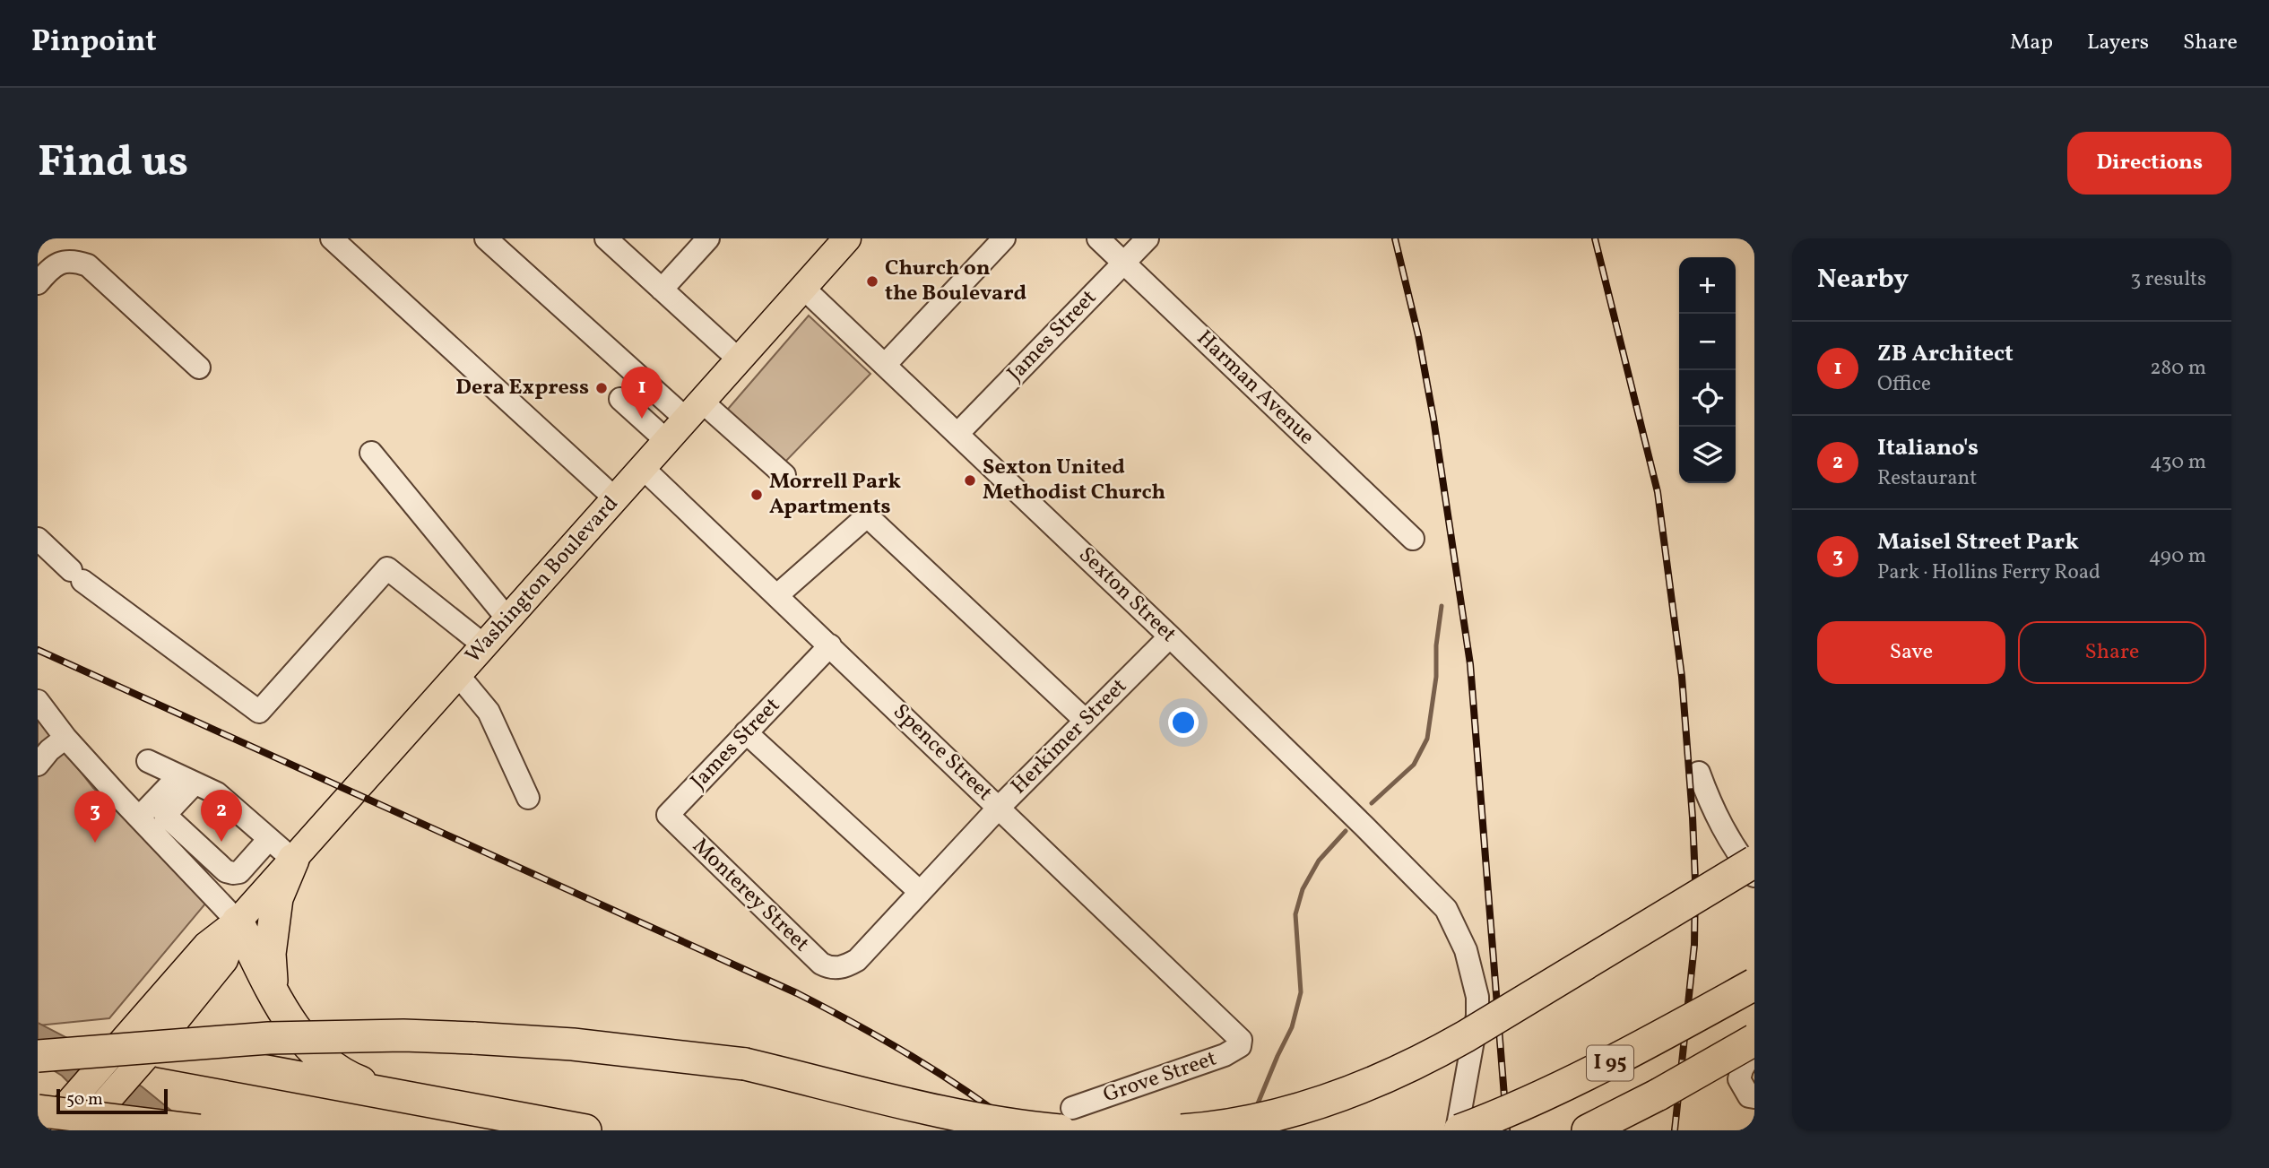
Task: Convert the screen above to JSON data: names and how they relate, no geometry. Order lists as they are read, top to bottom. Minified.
{"streets":{"highway":["I 95"],"main road":["Washington Boulevard"],"street":["James Street","Harman Avenue","Sexton Street","Herkimer Street","Spence Street","Monterey Street","Grove Street"]},"crossings":[["James Street","Harman Avenue"],["James Street","Sexton Street"],["James Street","Spence Street"],["James Street","Monterey Street"],["Washington Boulevard","Sexton Street"],["Washington Boulevard","Spence Street"],["Sexton Street","Herkimer Street"],["Sexton Street","I 95"],["Herkimer Street","Spence Street"],["Herkimer Street","Monterey Street"],["Spence Street","Grove Street"]],"places":["Church on the Boulevard","Dera Express","Sexton United Methodist Church","Morrell Park Apartments"],"scale_bar":"50 m","page":{"header":"Pinpoint","nav":["Map","Layers","Share"],"buttons":["Directions",["Save","Share"]],"title":"Find us","heading":["Nearby","3 results"],"map_buttons":["+","−"],"list":[{"mark":"1","name":"ZB Architect","note":"Office","value":"280 m"},{"mark":"2","name":"Italiano's","note":"Restaurant","value":"430 m"},{"mark":"3","name":"Maisel Street Park","note":"Park · Hollins Ferry Road","value":"490 m"}],"pins":["1","2","3"],"scale":"50 m"}}
